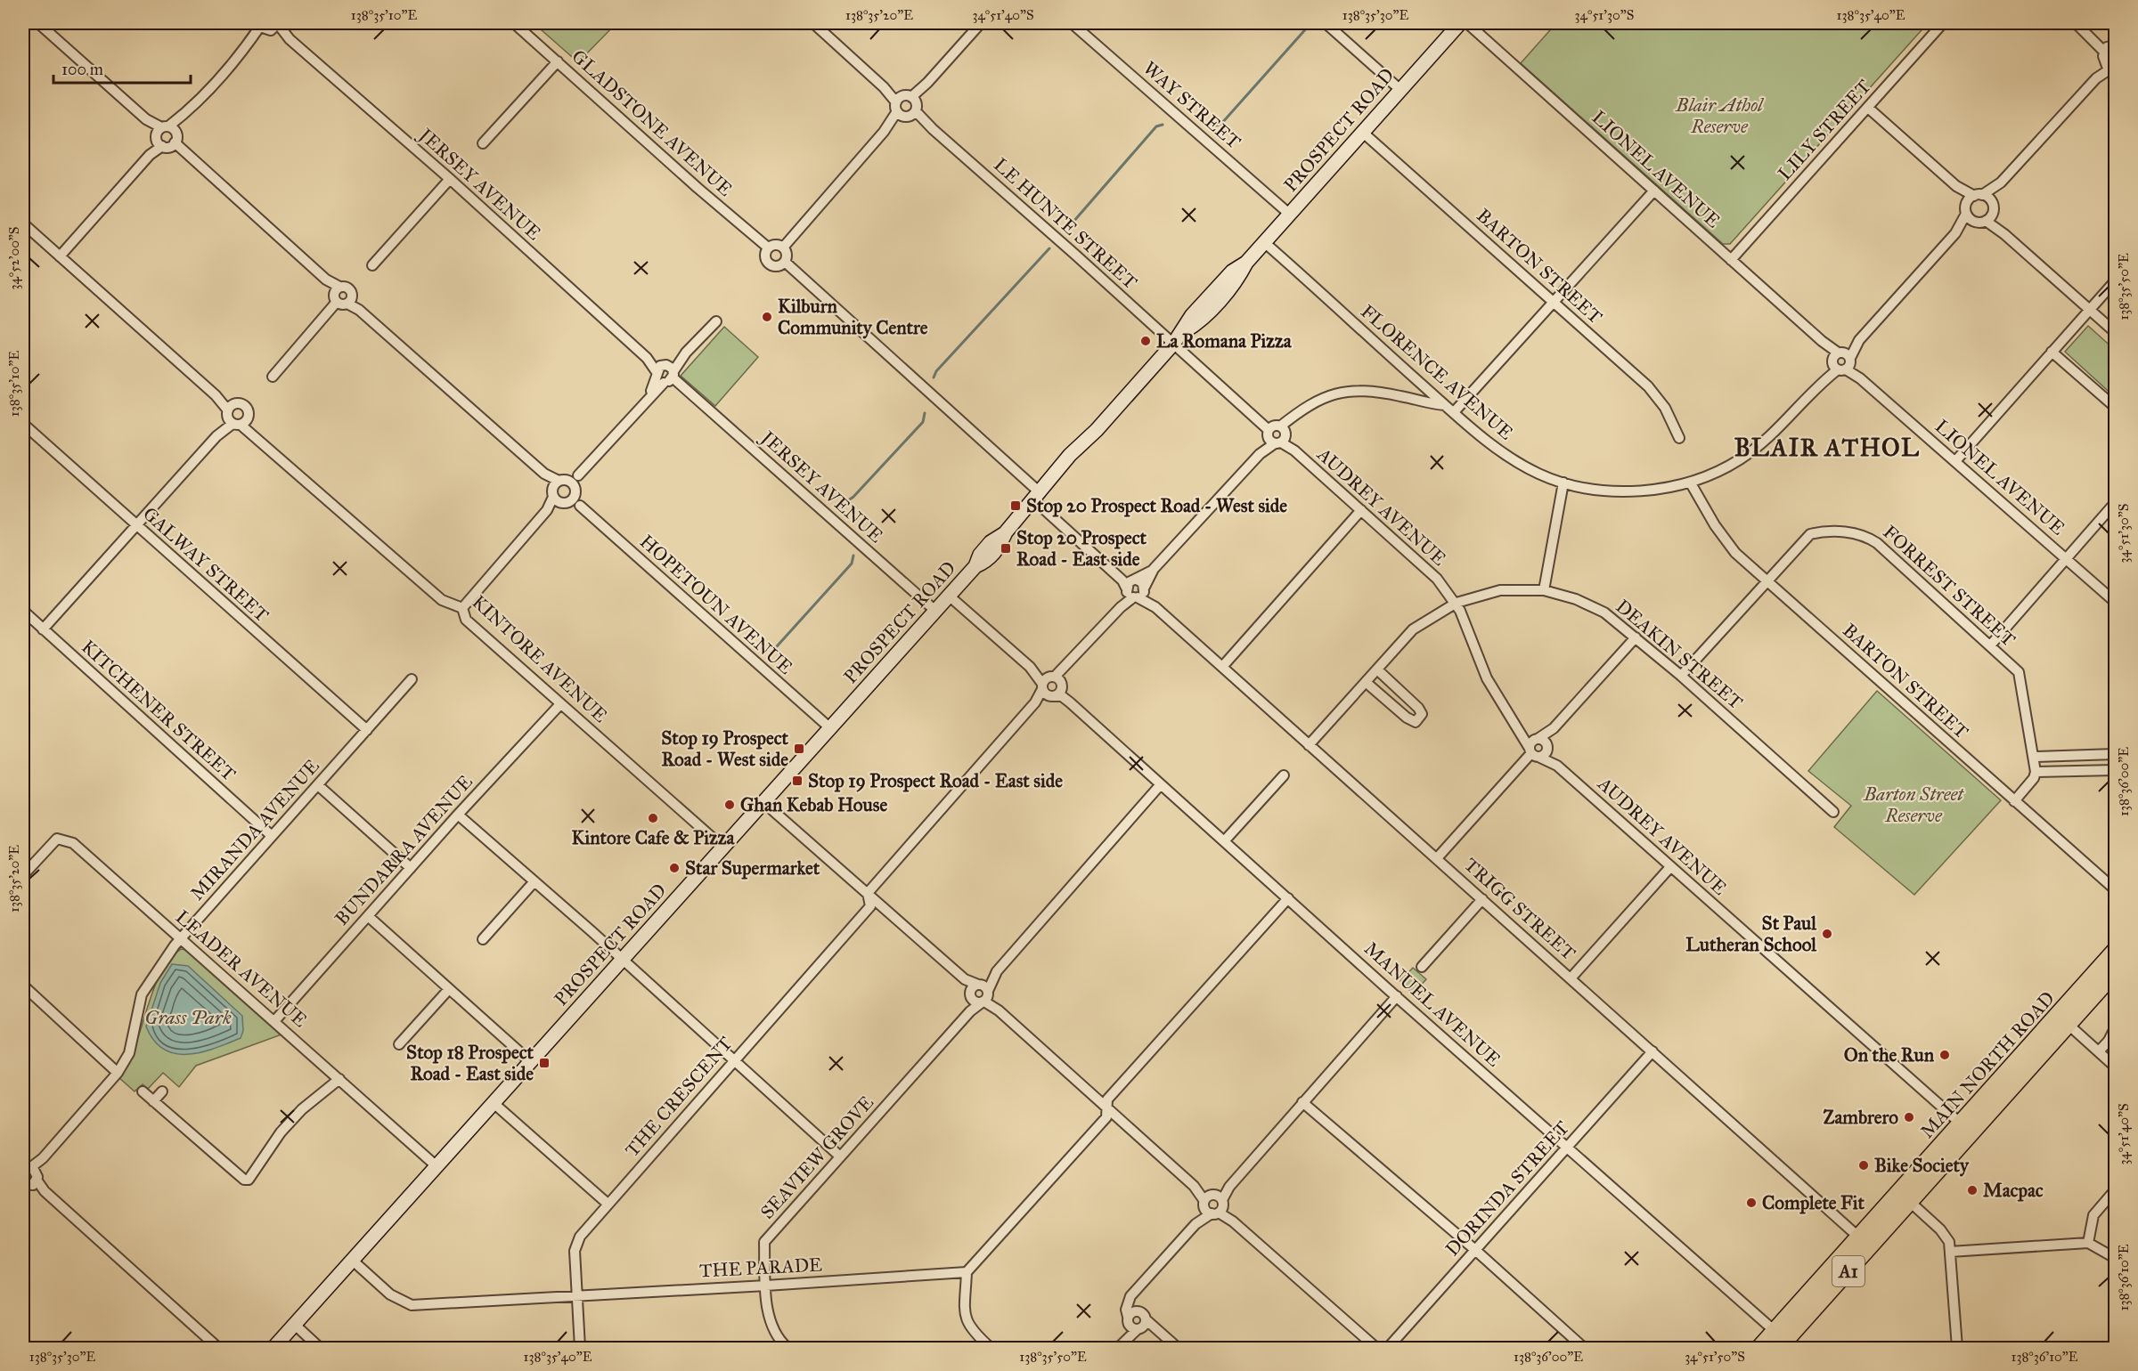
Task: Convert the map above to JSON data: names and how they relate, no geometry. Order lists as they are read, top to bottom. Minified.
{"streets":{"highway":["MAIN NORTH ROAD","A1"],"main road":["PROSPECT ROAD"],"street":["WAY STREET","GLADSTONE AVENUE","LILY STREET","LIONEL AVENUE","JERSEY AVENUE","LE HUNTE STREET","BARTON STREET","FLORENCE AVENUE","AUDREY AVENUE","GALWAY STREET","FORREST STREET","HOPETOUN AVENUE","DEAKIN STREET","KINTORE AVENUE","KITCHENER STREET","MIRANDA AVENUE","BUNDARRA AVENUE","TRIGG STREET","LEADER AVENUE","MANUEL AVENUE","THE CRESCENT","SEAVIEW GROVE","DORINDA STREET","THE PARADE"]},"crossings":[["WAY STREET","PROSPECT ROAD"],["PROSPECT ROAD","JERSEY AVENUE"],["PROSPECT ROAD","LE HUNTE STREET"],["PROSPECT ROAD","BARTON STREET"],["PROSPECT ROAD","FLORENCE AVENUE"],["PROSPECT ROAD","AUDREY AVENUE"],["PROSPECT ROAD","HOPETOUN AVENUE"],["PROSPECT ROAD","KINTORE AVENUE"],["PROSPECT ROAD","TRIGG STREET"],["PROSPECT ROAD","LEADER AVENUE"],["PROSPECT ROAD","MANUEL AVENUE"],["PROSPECT ROAD","THE PARADE"],["LILY STREET","LIONEL AVENUE"],["LIONEL AVENUE","FLORENCE AVENUE"],["LE HUNTE STREET","AUDREY AVENUE"],["BARTON STREET","FLORENCE AVENUE"],["BARTON STREET","FORREST STREET"],["AUDREY AVENUE","DEAKIN STREET"],["AUDREY AVENUE","MAIN NORTH ROAD"],["GALWAY STREET","MIRANDA AVENUE"],["FORREST STREET","DEAKIN STREET"],["DEAKIN STREET","TRIGG STREET"],["KINTORE AVENUE","BUNDARRA AVENUE"],["KITCHENER STREET","MIRANDA AVENUE"],["MIRANDA AVENUE","LEADER AVENUE"],["BUNDARRA AVENUE","LEADER AVENUE"],["TRIGG STREET","MAIN NORTH ROAD"],["TRIGG STREET","DORINDA STREET"],["MANUEL AVENUE","MAIN NORTH ROAD"],["MANUEL AVENUE","DORINDA STREET"],["THE CRESCENT","THE PARADE"],["SEAVIEW GROVE","THE PARADE"]],"districts":["BLAIR ATHOL"],"water":["Grass Park"],"parks":["Blair Athol Reserve","Barton Street Reserve"],"places":{"other":["Kilburn Community Centre","La Romana Pizza","Ghan Kebab House","Kintore Cafe & Pizza","Star Supermarket","St Paul Lutheran School","On the Run","Zambrero","Bike Society","Macpac","Complete Fit"],"transit":["Stop 20 Prospect Road - West side","Stop 20 Prospect Road - East side","Stop 19 Prospect Road - West side","Stop 19 Prospect Road - East side","Stop 18 Prospect Road - East side"]},"scale_bar":"100 m","coordinates":["138°35'10\"E","138°35'20\"E","34°51'40\"S","138°35'30\"E","34°51'30\"S","138°35'40\"E","34°52'00\"S","138°35'50\"E","138°36'00\"E","138°36'10\"E","34°51'50\"S"]}
